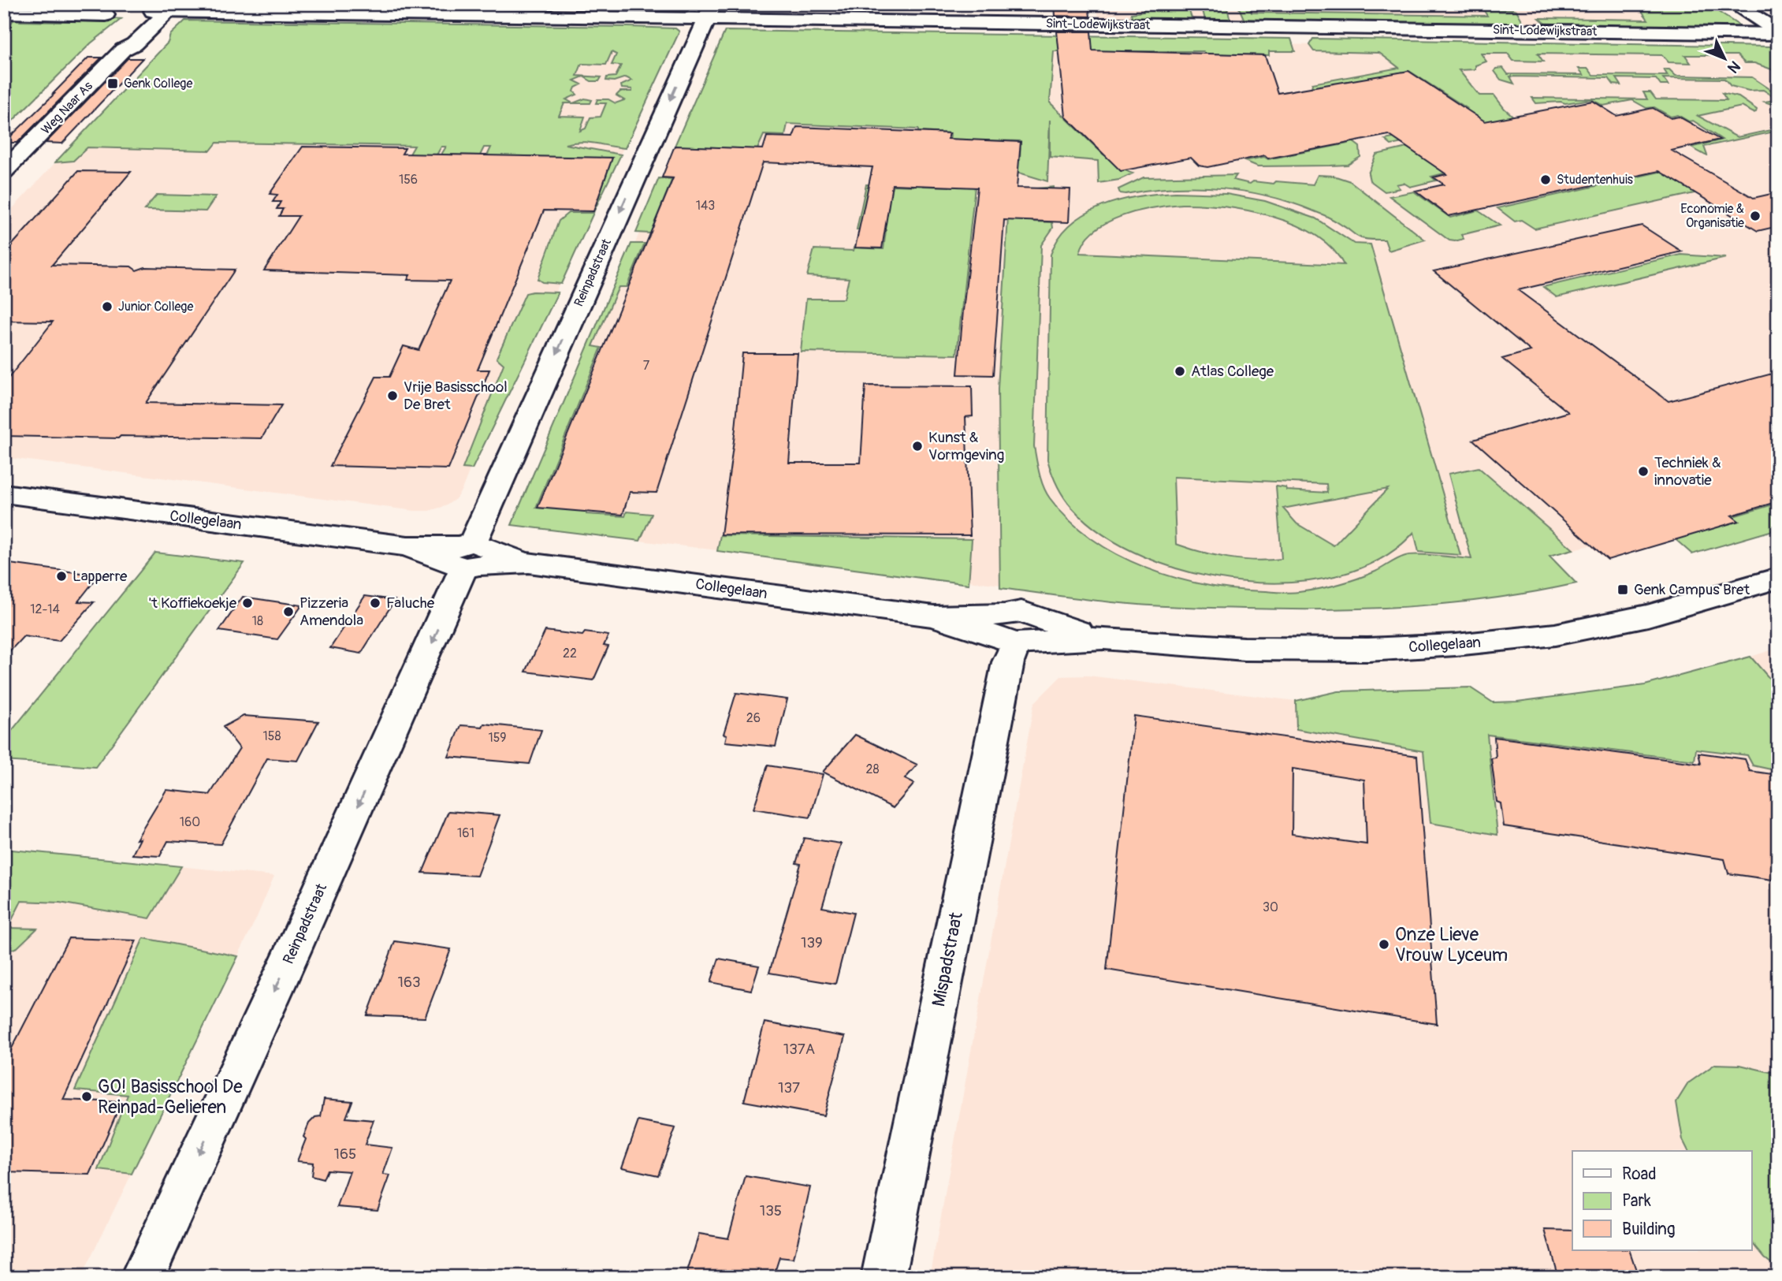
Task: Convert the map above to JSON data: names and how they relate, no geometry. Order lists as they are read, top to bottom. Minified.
{"streets":{"street":["Sint-Lodewijkstraat","Weg Naar As","Reinpadstraat","Collegelaan","Mispadstraat"]},"crossings":[["Sint-Lodewijkstraat","Weg Naar As"],["Sint-Lodewijkstraat","Reinpadstraat"],["Reinpadstraat","Collegelaan"],["Collegelaan","Mispadstraat"]],"one_way":["Reinpadstraat"],"places":{"transit":["Genk College","Genk Campus Bret"],"other":["Studentenhuis","Economie & Organisatie","Junior College","Atlas College","Vrije Basisschool De Bret","Kunst & Vormgeving","Techniek & innovatie","Lapperre","'t Koffiekoekje","Faluche","Pizzeria Amendola","Onze Lieve Vrouw Lyceum","GO! Basisschool De Reinpad-Gelieren"]},"house_numbers":["156","143","7","12-14","18","22","26","158","159","28","160","161","30","139","163","137A","137","165","135"],"legend":["Road","Park","Building"],"north":"bottom right"}
